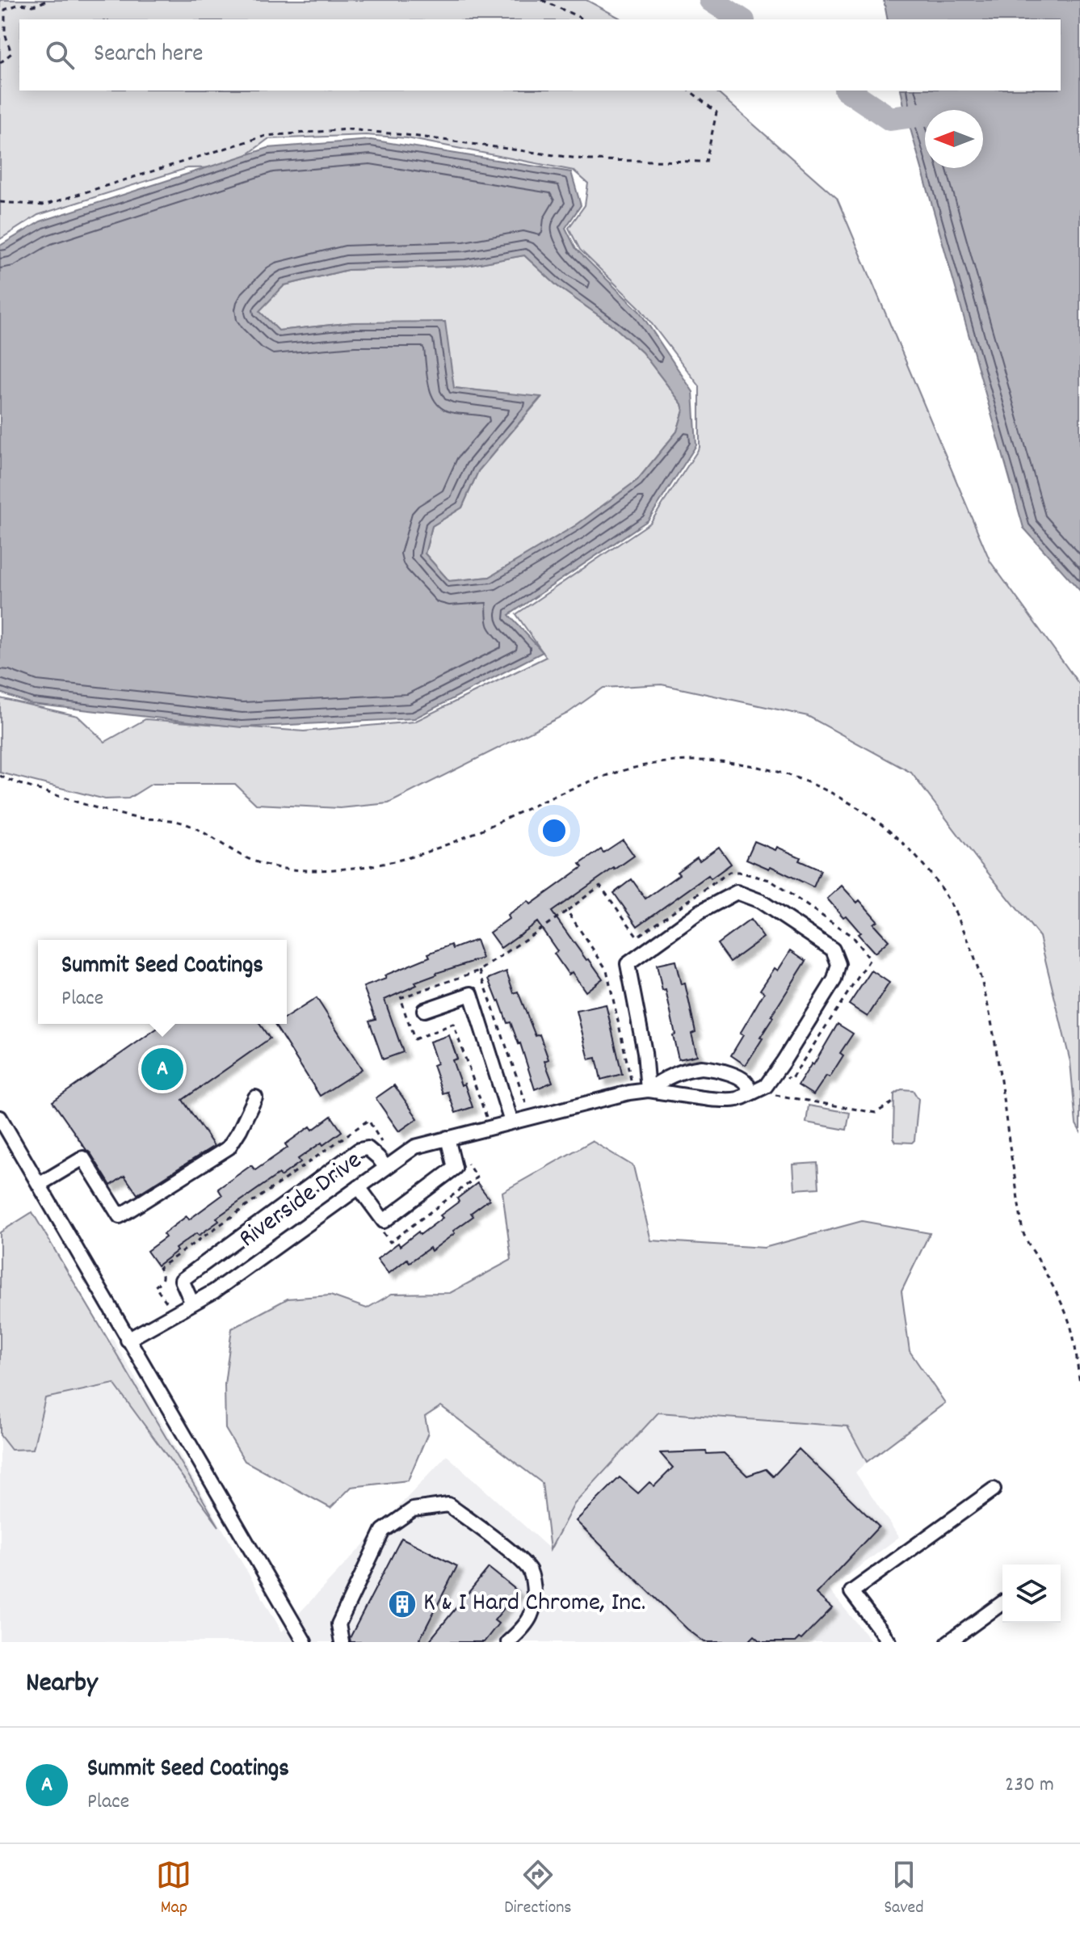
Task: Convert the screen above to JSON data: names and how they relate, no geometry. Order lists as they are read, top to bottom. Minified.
{"streets":{"street":["Riverside Drive"]},"places":{"building":["K & I Hard Chrome, Inc."]},"north":"left","page":{"search":"Search here","popup":["Summit Seed Coatings","Place"],"pins":"A","heading":"Nearby","list":[{"mark":"A","name":"Summit Seed Coatings","note":"Place","value":"230 m"}],"nav":["Map","Directions","Saved"]}}
